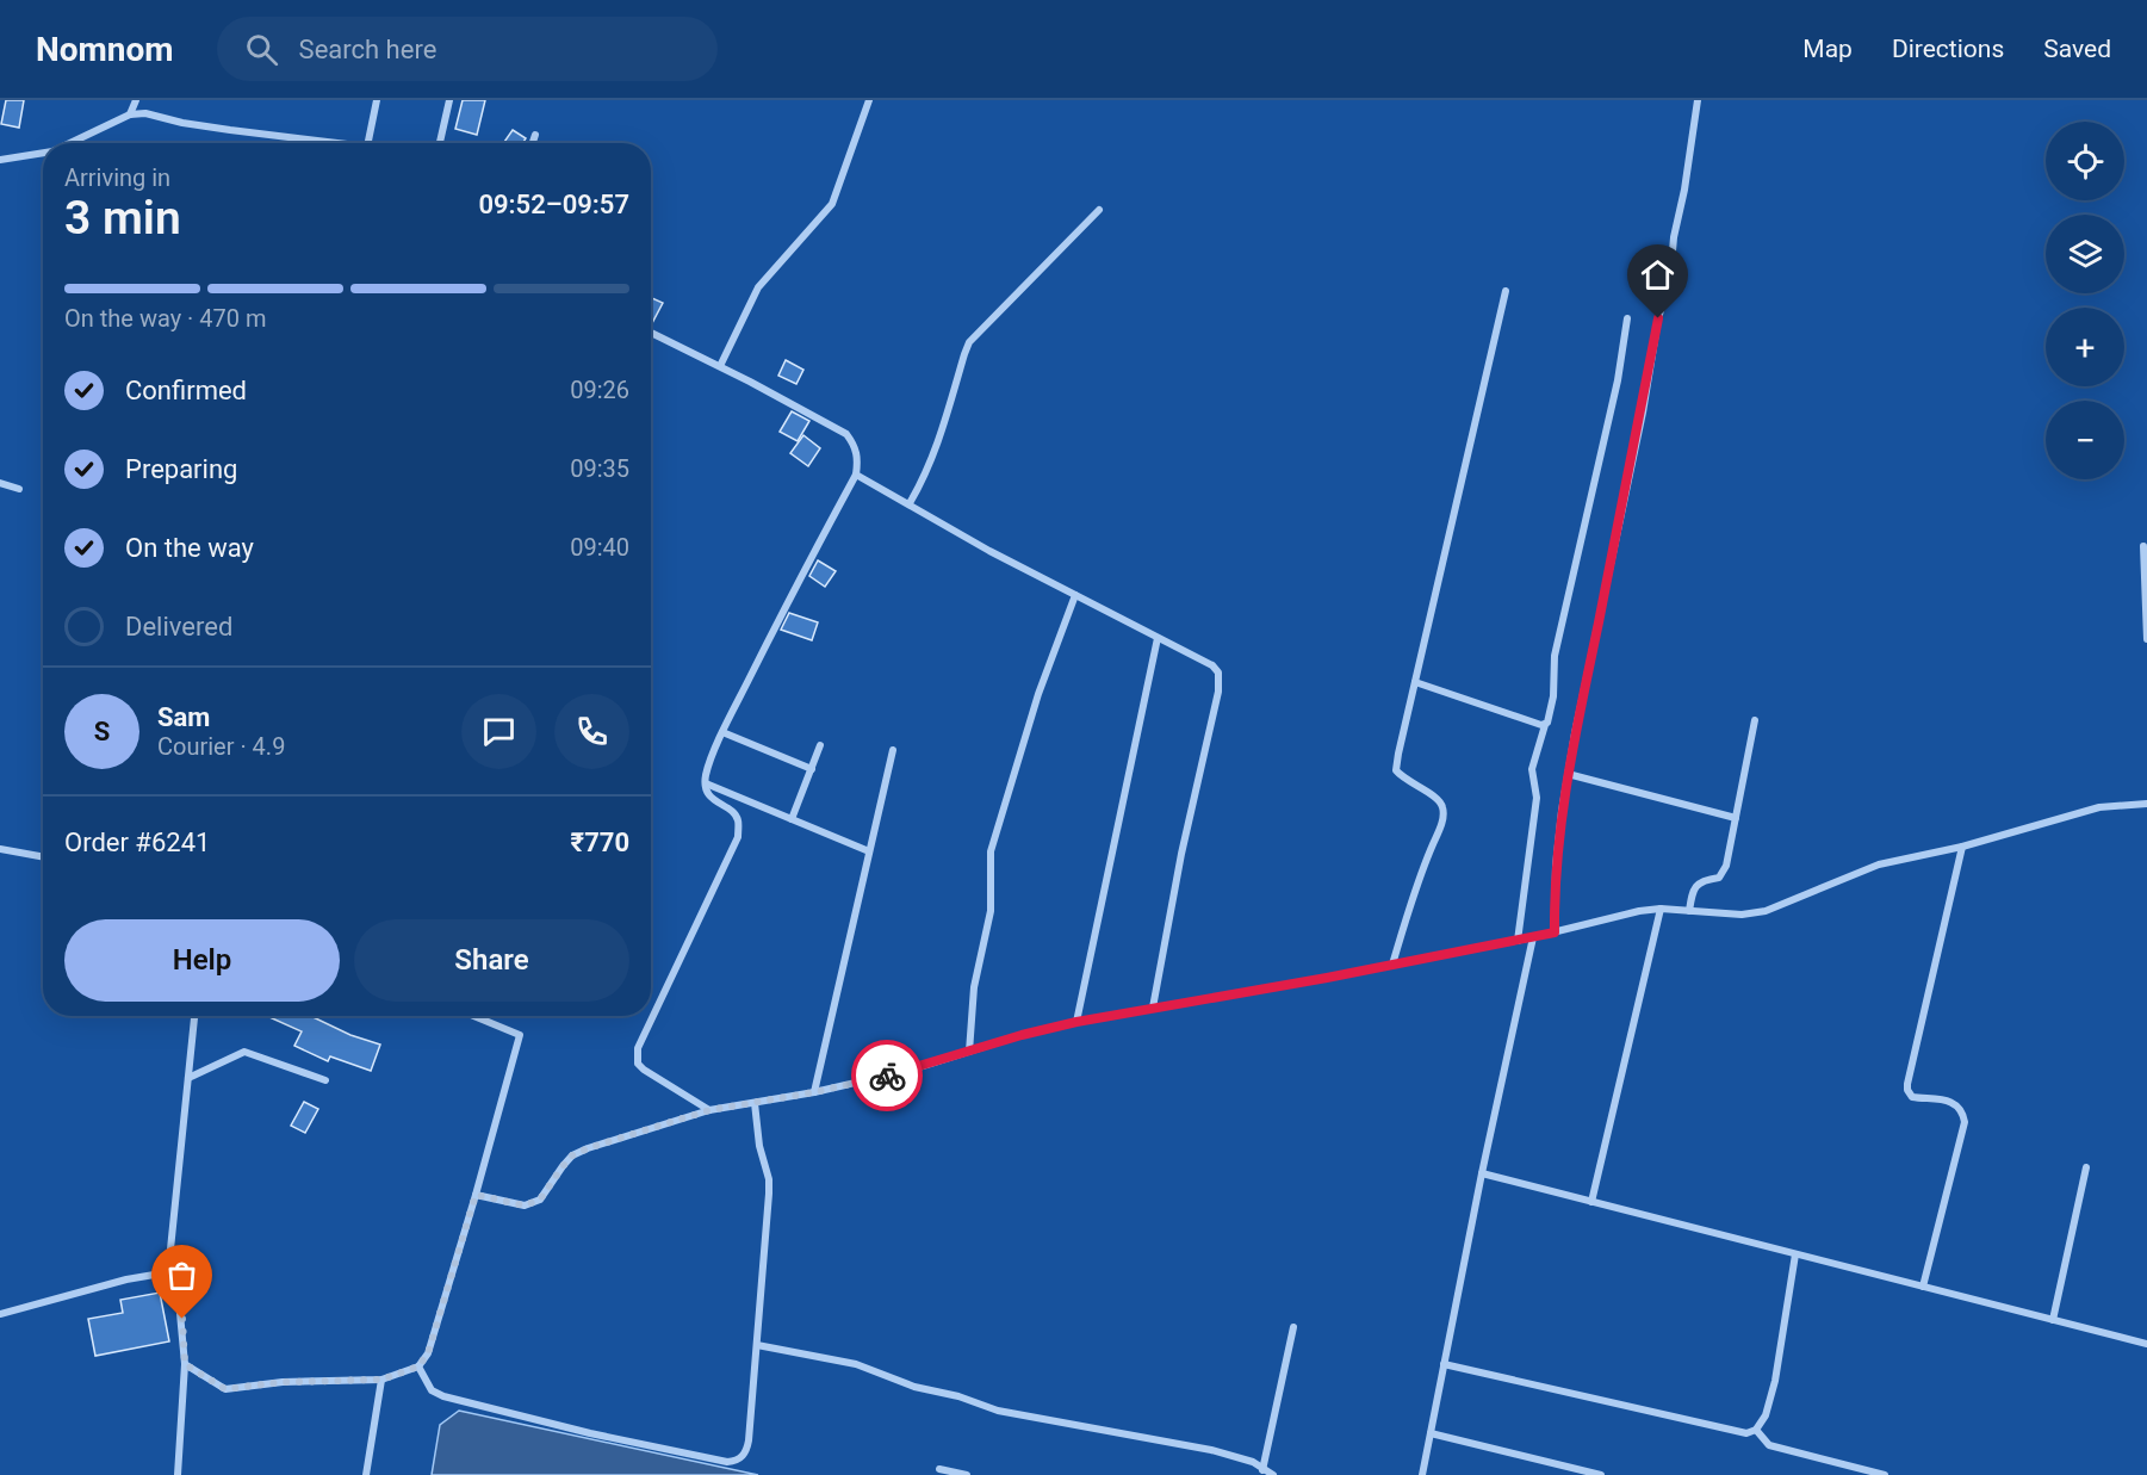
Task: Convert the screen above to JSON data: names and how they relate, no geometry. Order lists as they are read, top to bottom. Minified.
{"page":{"header":"Nomnom","search":"Search here","nav":["Map","Directions","Saved"],"map_buttons":["+","−"],"heading":["3 min","Arriving in","09:52–09:57"],"panel":["Sam","Courier · 4.9","Order #6241","₹770"],"bar":"On the way · 470 m","list":[["Confirmed","09:26"],["Preparing","09:35"],["On the way","09:40"],"Delivered"],"round":"S","buttons":["Help","Share"]}}
